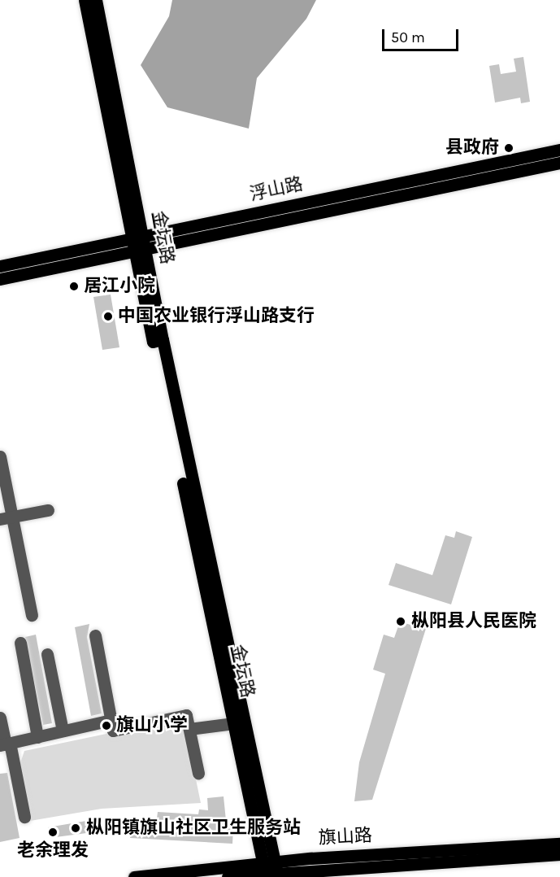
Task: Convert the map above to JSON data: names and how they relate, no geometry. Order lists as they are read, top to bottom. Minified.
{"streets":{"main road":["浮山路","金坛路","旗山路"]},"crossings":[["浮山路","金坛路"],["金坛路","旗山路"]],"places":["县政府","居江小院","中国农业银行浮山路支行","枞阳县人民医院","旗山小学","枞阳镇旗山社区卫生服务站","老余理发"],"scale_bar":"50 m"}
